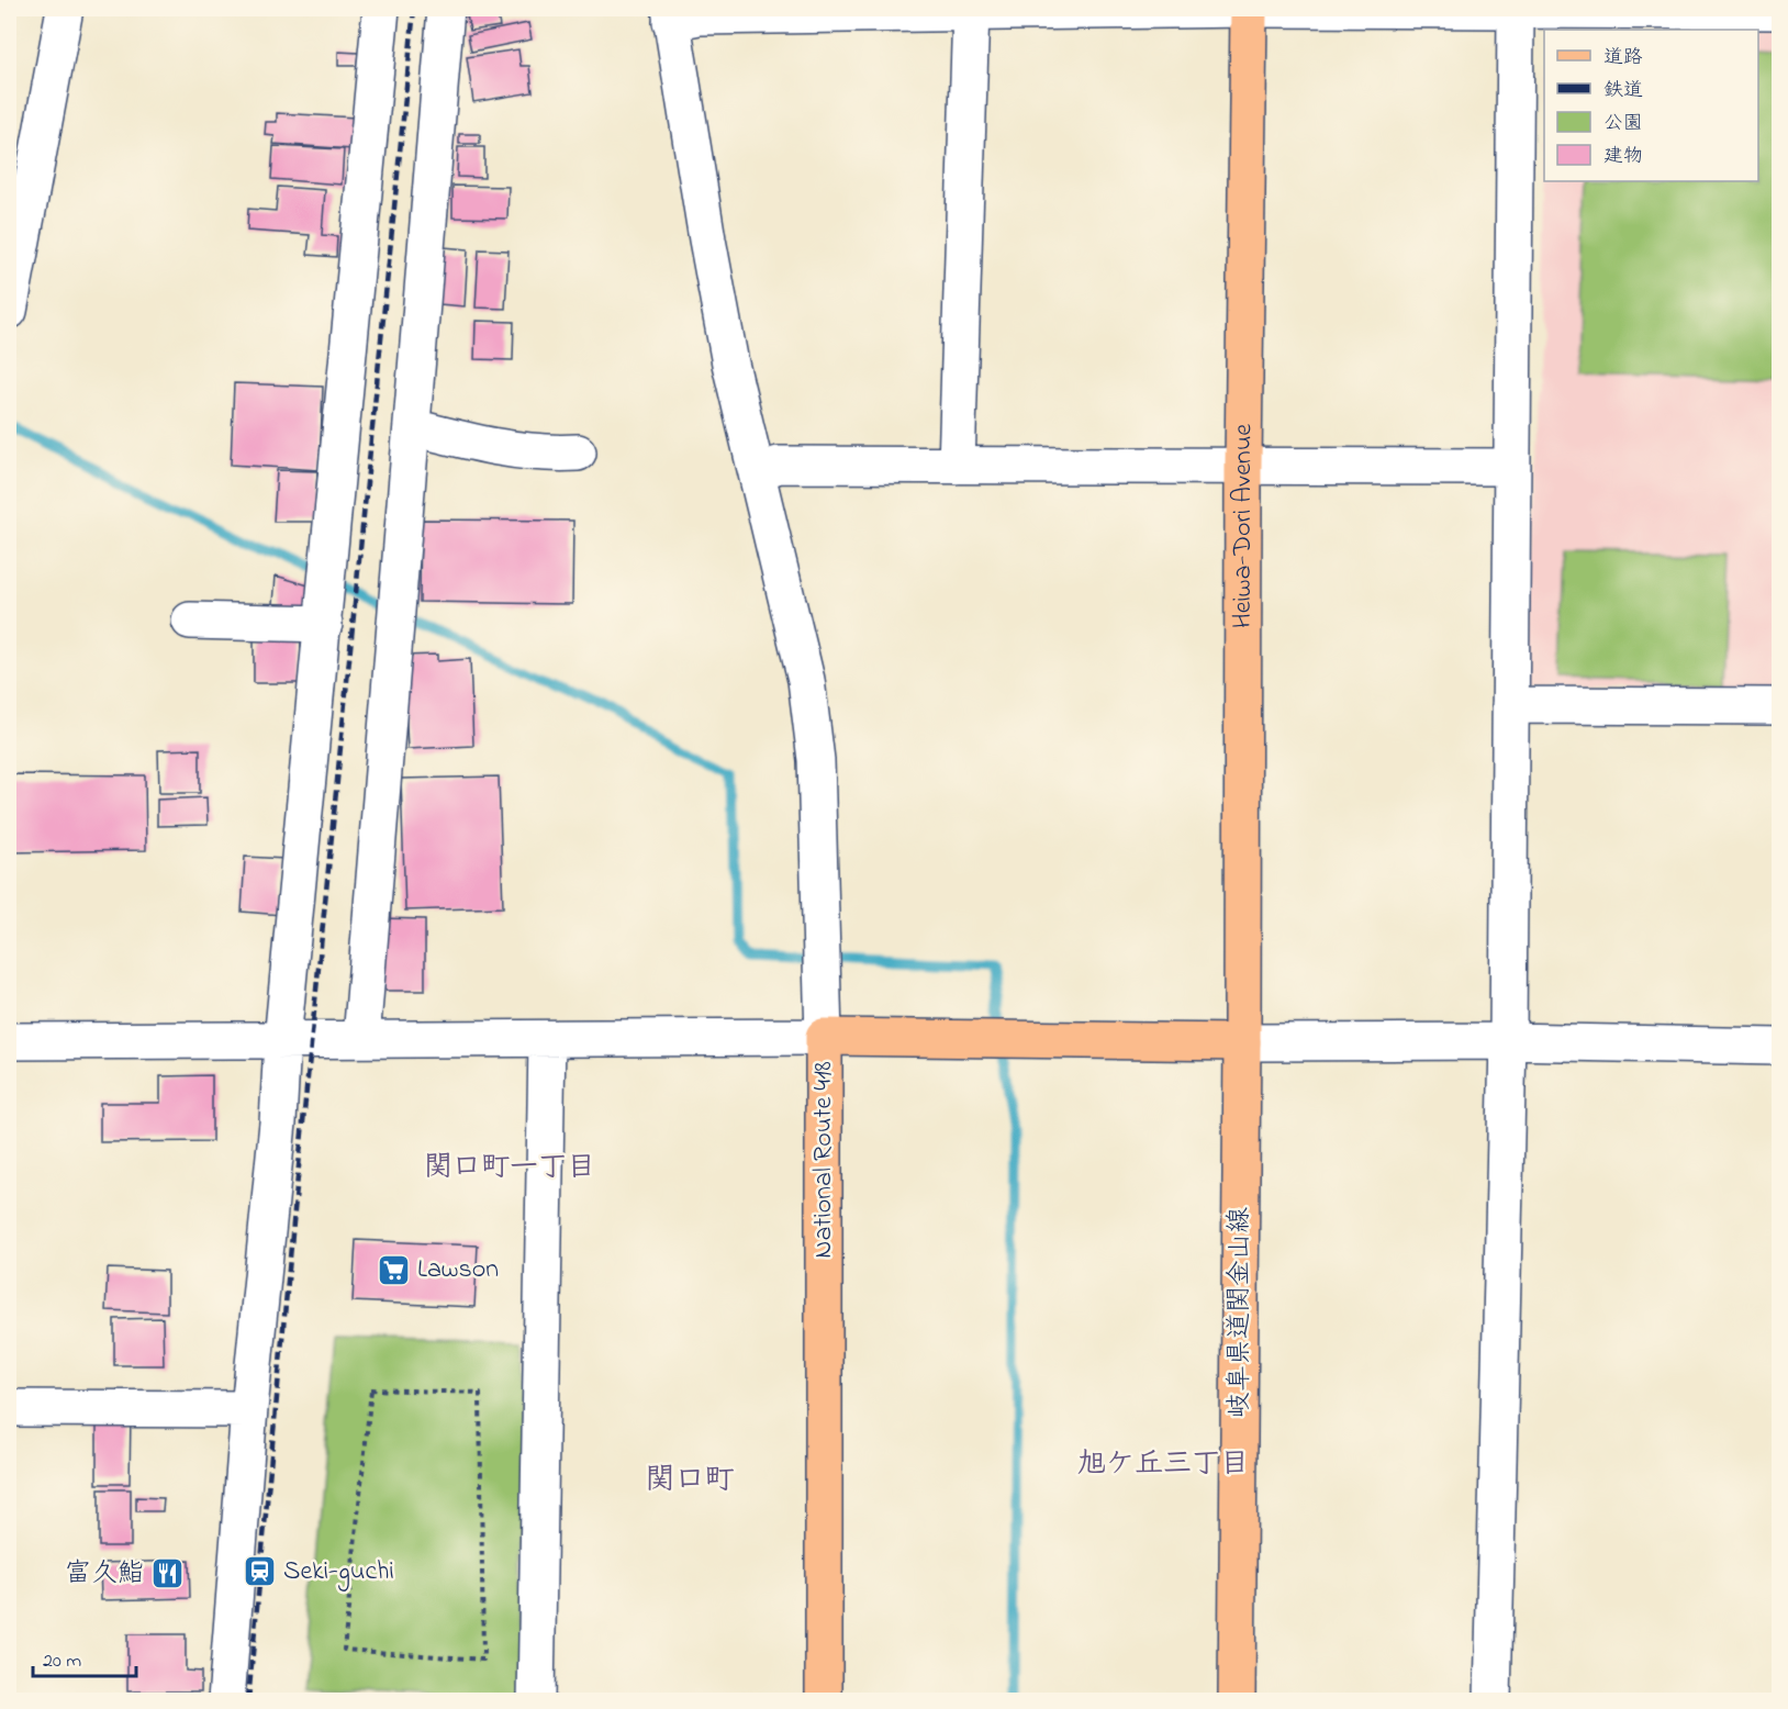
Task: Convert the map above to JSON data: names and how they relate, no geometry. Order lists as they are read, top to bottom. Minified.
{"streets":{"main road":["Heiwa-Dori Avenue","National Route 418","岐阜県道関金山線"]},"crossings":[["Heiwa-Dori Avenue","National Route 418"],["Heiwa-Dori Avenue","岐阜県道関金山線"],["National Route 418","岐阜県道関金山線"]],"districts":["関口町一丁目","旭ケ丘三丁目","関口町"],"places":{"supermarket":["Lawson"],"station":["Seki-guchi"],"restaurant":["富久鮨"]},"legend":["道路","鉄道","公園","建物"],"scale_bar":"20 m"}
